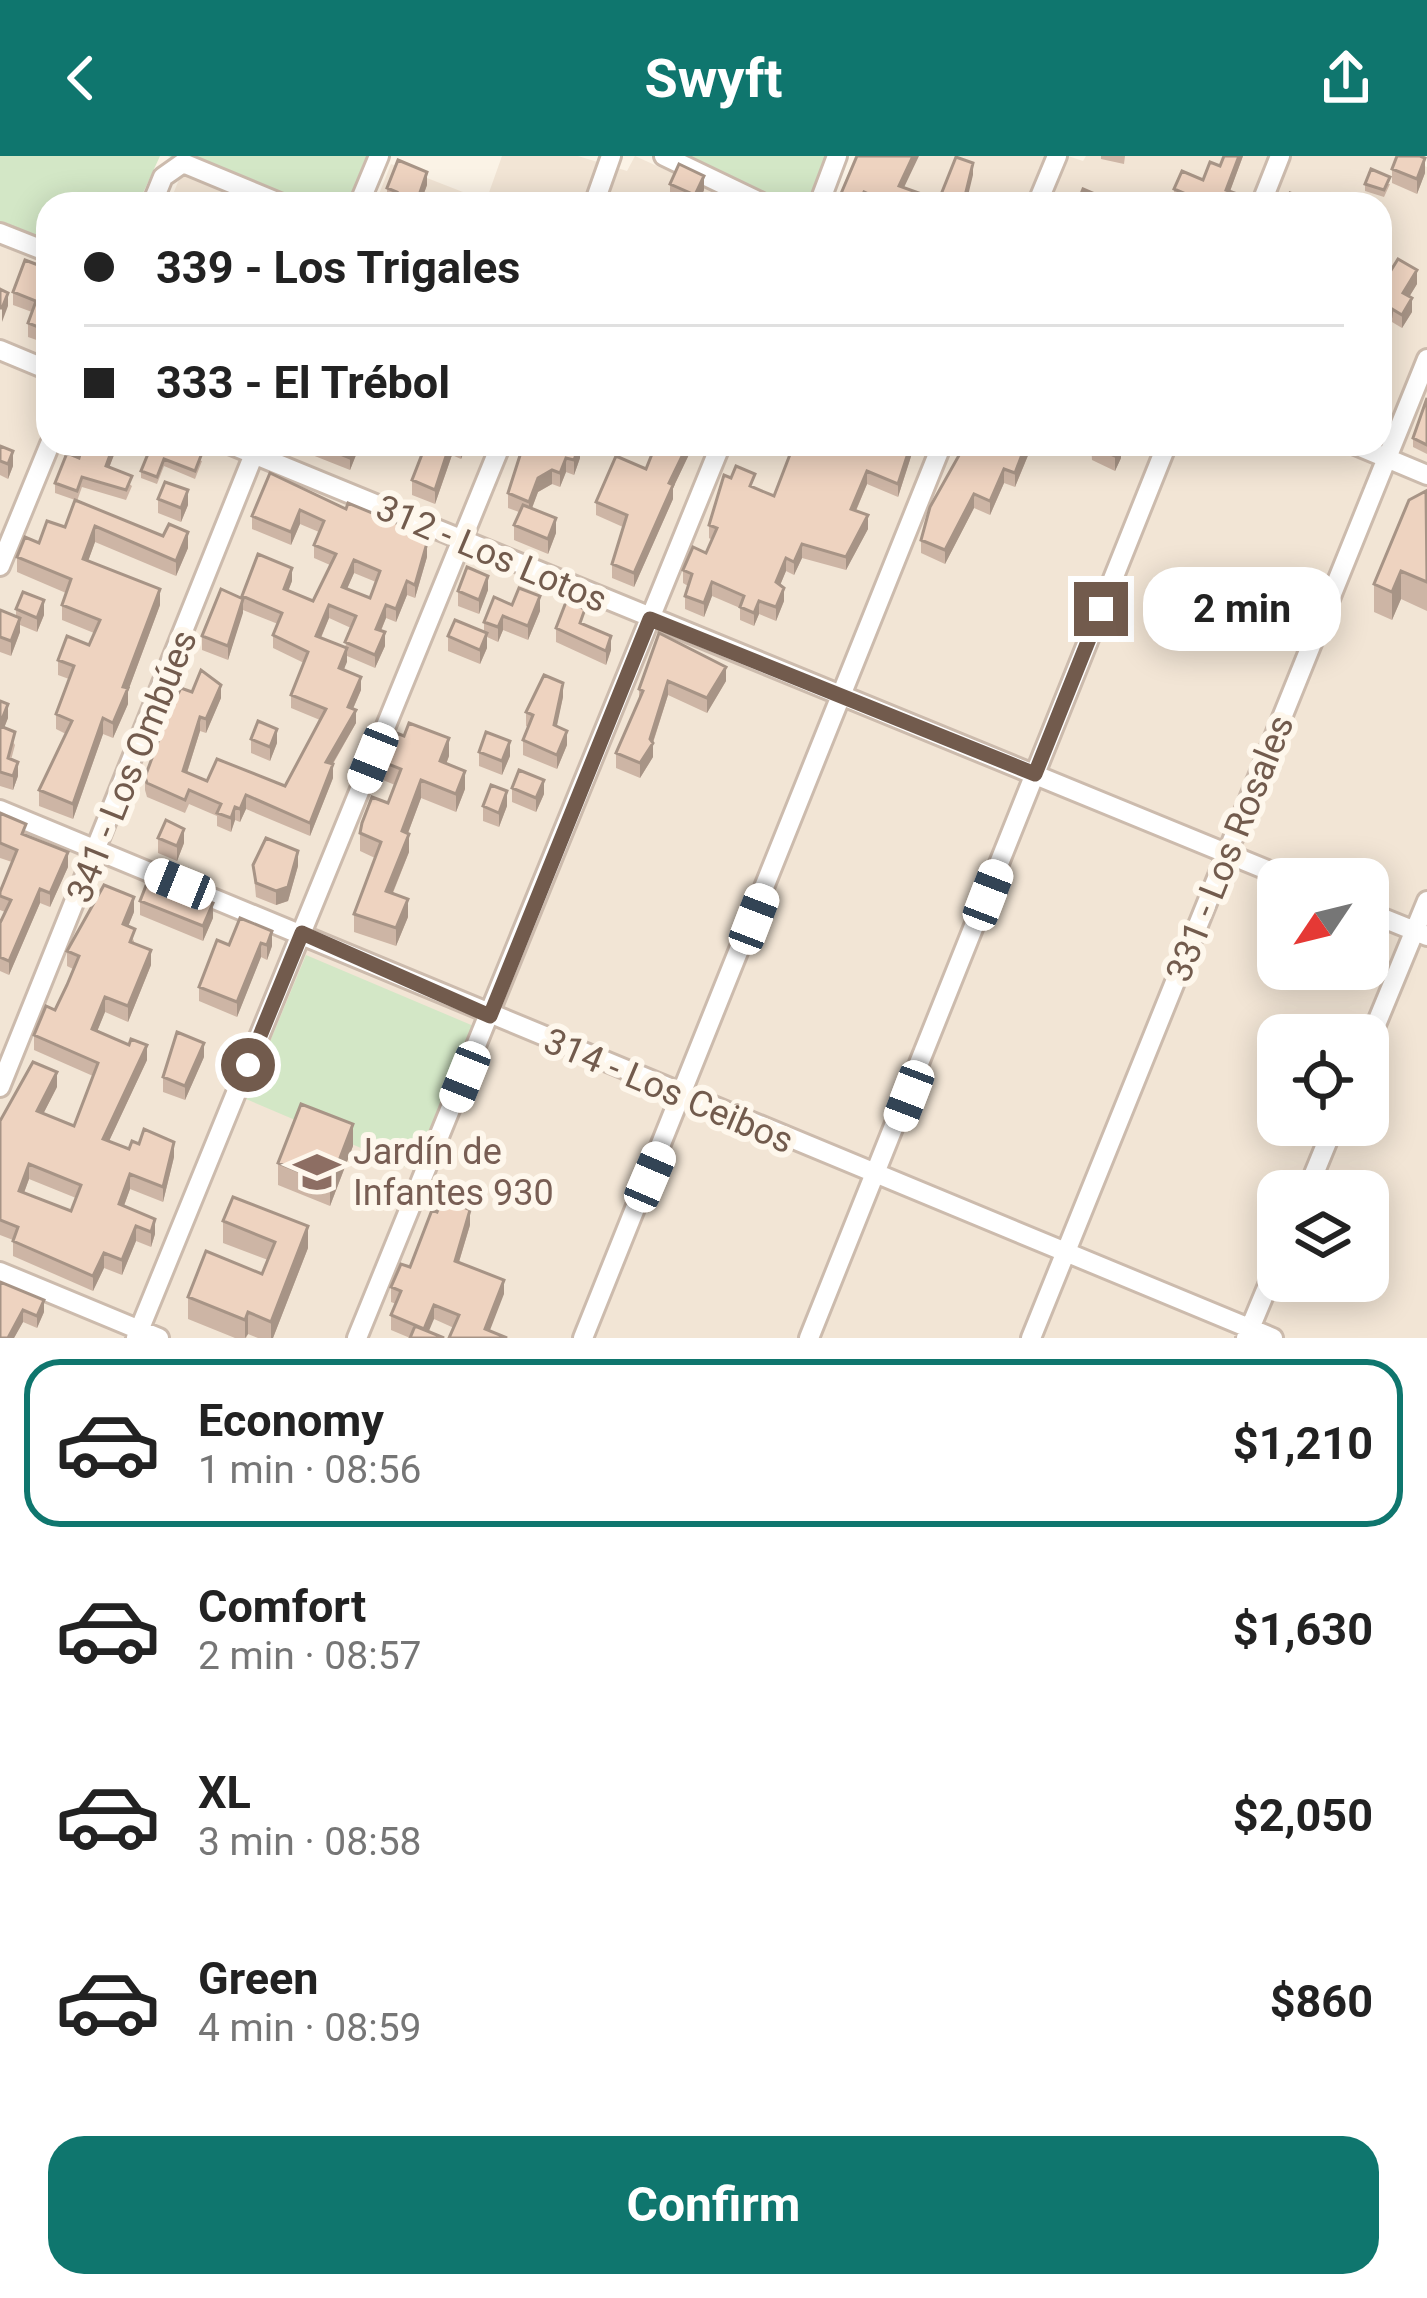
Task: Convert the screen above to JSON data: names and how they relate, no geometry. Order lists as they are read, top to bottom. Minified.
{"streets":{"street":["312 - Los Lotos","341 - Los Ombúes","331 - Los Rosales","314 - Los Ceibos"]},"crossings":[["312 - Los Lotos","331 - Los Rosales"],["341 - Los Ombúes","314 - Los Ceibos"],["331 - Los Rosales","314 - Los Ceibos"]],"places":{"school or university":["Jardín de Infantes 930"]},"north":"bottom left","page":{"header":"Swyft","banner":["339 - Los Trigales","333 - El Trébol"],"bubble":"2 min","list":[{"name":"Economy","note":"1 min · 08:56","value":"$1,210"},{"name":"Comfort","note":"2 min · 08:57","value":"$1,630"},{"name":"XL","note":"3 min · 08:58","value":"$2,050"},{"name":"Green","note":"4 min · 08:59","value":"$860"}],"buttons":"Confirm"}}
